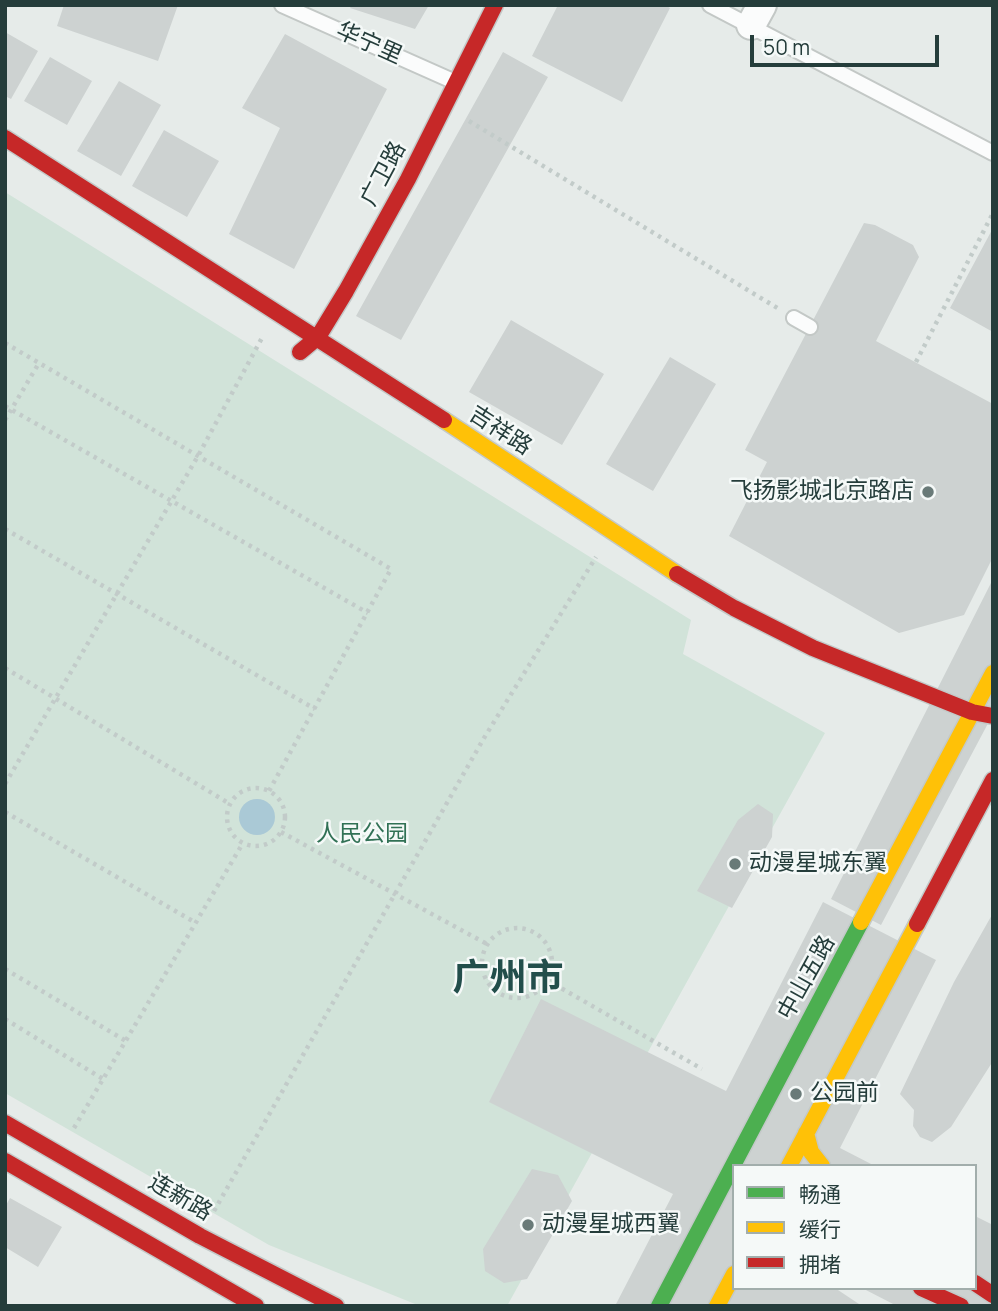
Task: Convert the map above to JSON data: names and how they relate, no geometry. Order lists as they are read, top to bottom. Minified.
{"streets":{"street":["广卫路","吉祥路","中山五路","连新路"],"lane":["华宁里"]},"crossings":[["华宁里","广卫路"],["广卫路","吉祥路"],["吉祥路","中山五路"]],"districts":["广州市"],"parks":["人民公园"],"places":["飞扬影城北京路店","动漫星城东翼","公园前","动漫星城西翼"],"legend":["畅通","缓行","拥堵"],"scale_bar":"50 m"}
